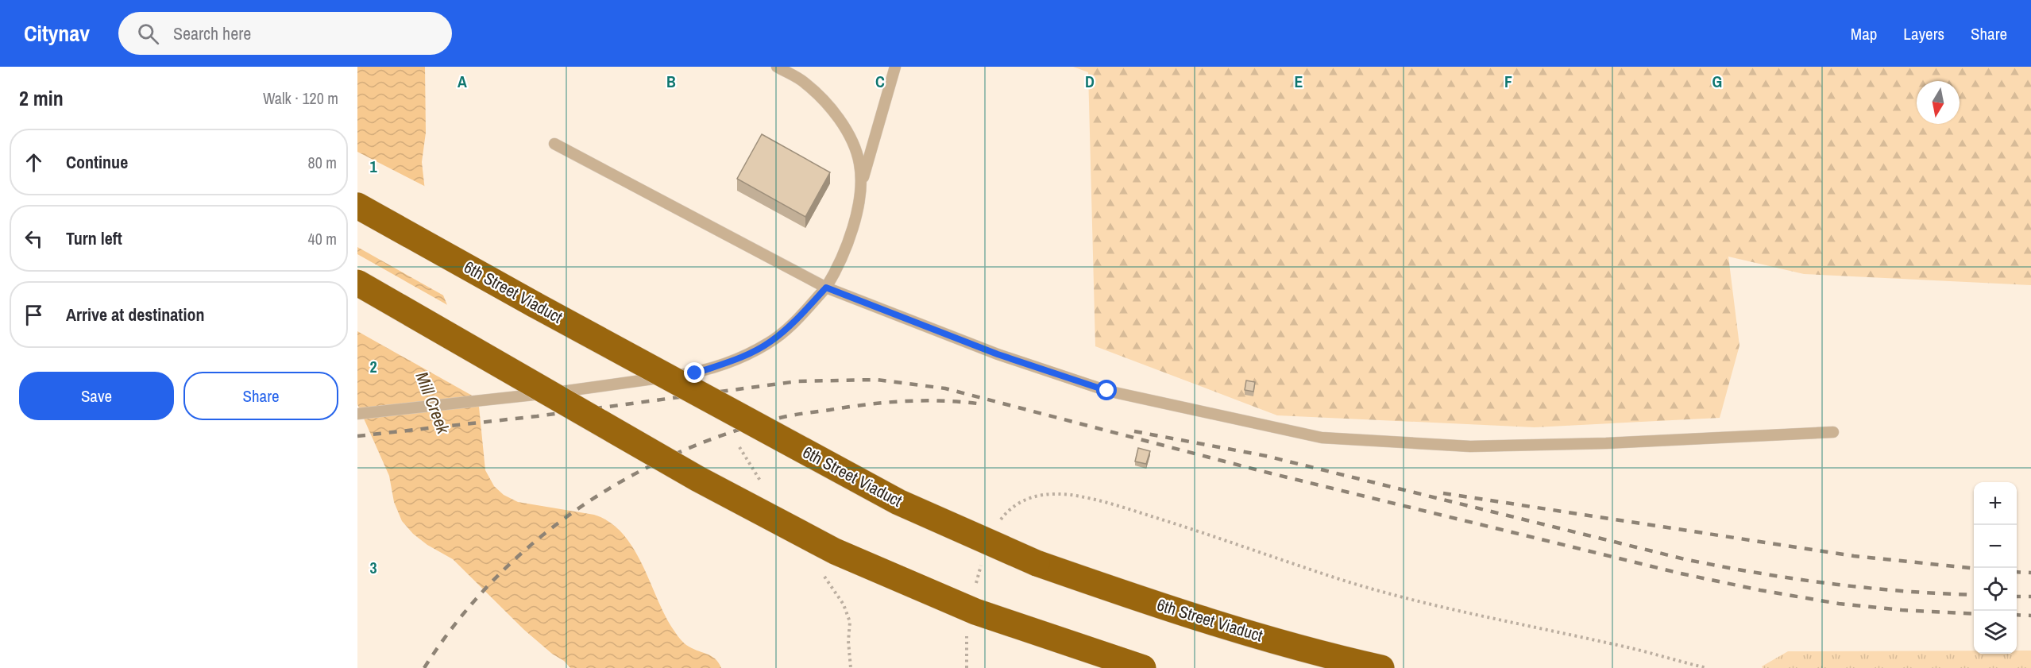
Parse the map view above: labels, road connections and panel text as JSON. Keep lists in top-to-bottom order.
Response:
{
  "streets": {
    "highway": ["6th Street Viaduct"]
  },
  "water": ["Mill Creek"],
  "north": "bottom",
  "page": {
    "header": "Citynav",
    "search": "Search here",
    "nav": ["Map", "Layers", "Share"],
    "heading": ["2 min", "Walk · 120 m"],
    "list": [
      ["Continue", "80 m"],
      ["Turn left", "40 m"],
      "Arrive at destination"
    ],
    "buttons": ["Save", "Share"],
    "map_buttons": ["+", "−"]
  },
  "grid": {
    "columns": [
      "A",
      "B",
      "C",
      "D",
      "E",
      "F",
      "G"
    ],
    "rows": ["1", "2", "3"]
  }
}
